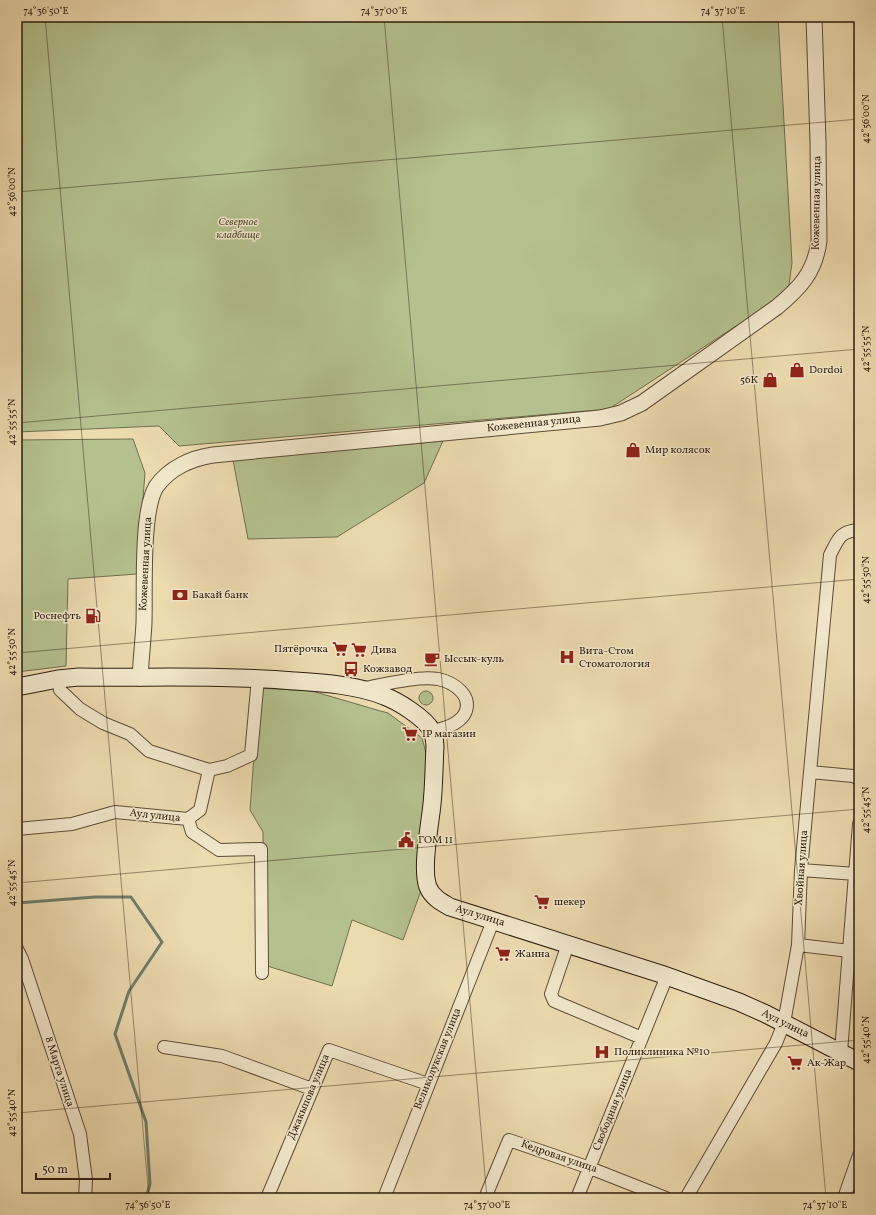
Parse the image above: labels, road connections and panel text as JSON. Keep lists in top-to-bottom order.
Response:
{
  "streets": {
    "main road": ["Аул улица"],
    "street": [
      "Кожевенная улица",
      "Хвойная улица",
      "Великолукская улица",
      "8 Марта улица",
      "Джакыпова улица",
      "Свободная улица",
      "Кедровая улица"
    ]
  },
  "crossings": [
    ["Аул улица", "Хвойная улица"],
    ["Аул улица", "Великолукская улица"],
    ["Аул улица", "Свободная улица"],
    ["Великолукская улица", "Джакыпова улица"],
    ["Свободная улица", "Кедровая улица"]
  ],
  "parks": ["Северное кладбище"],
  "places": {
    "shop": ["Dordoi", "56К", "Мир колясок"],
    "bank": ["Бакай банк"],
    "fuel station": ["Роснефть"],
    "supermarket": [
      "Пятёрочка",
      "Дива",
      "IP магазин",
      "шекер",
      "Жанна",
      "Ак-Жар"
    ],
    "hospital": ["Вита-Стом Стоматология", "Поликлиника №10"],
    "cafe": ["Ыссык-куль"],
    "bus stop": ["Кожзавод"],
    "public building": ["ГОМ 11"]
  },
  "scale_bar": "50 m",
  "coordinates": [
    "74°36'50\"E",
    "74°37'00\"E",
    "74°37'10\"E",
    "42°56'00\"N",
    "42°55'55\"N",
    "42°55'50\"N",
    "42°55'45\"N",
    "42°55'40\"N"
  ]
}
